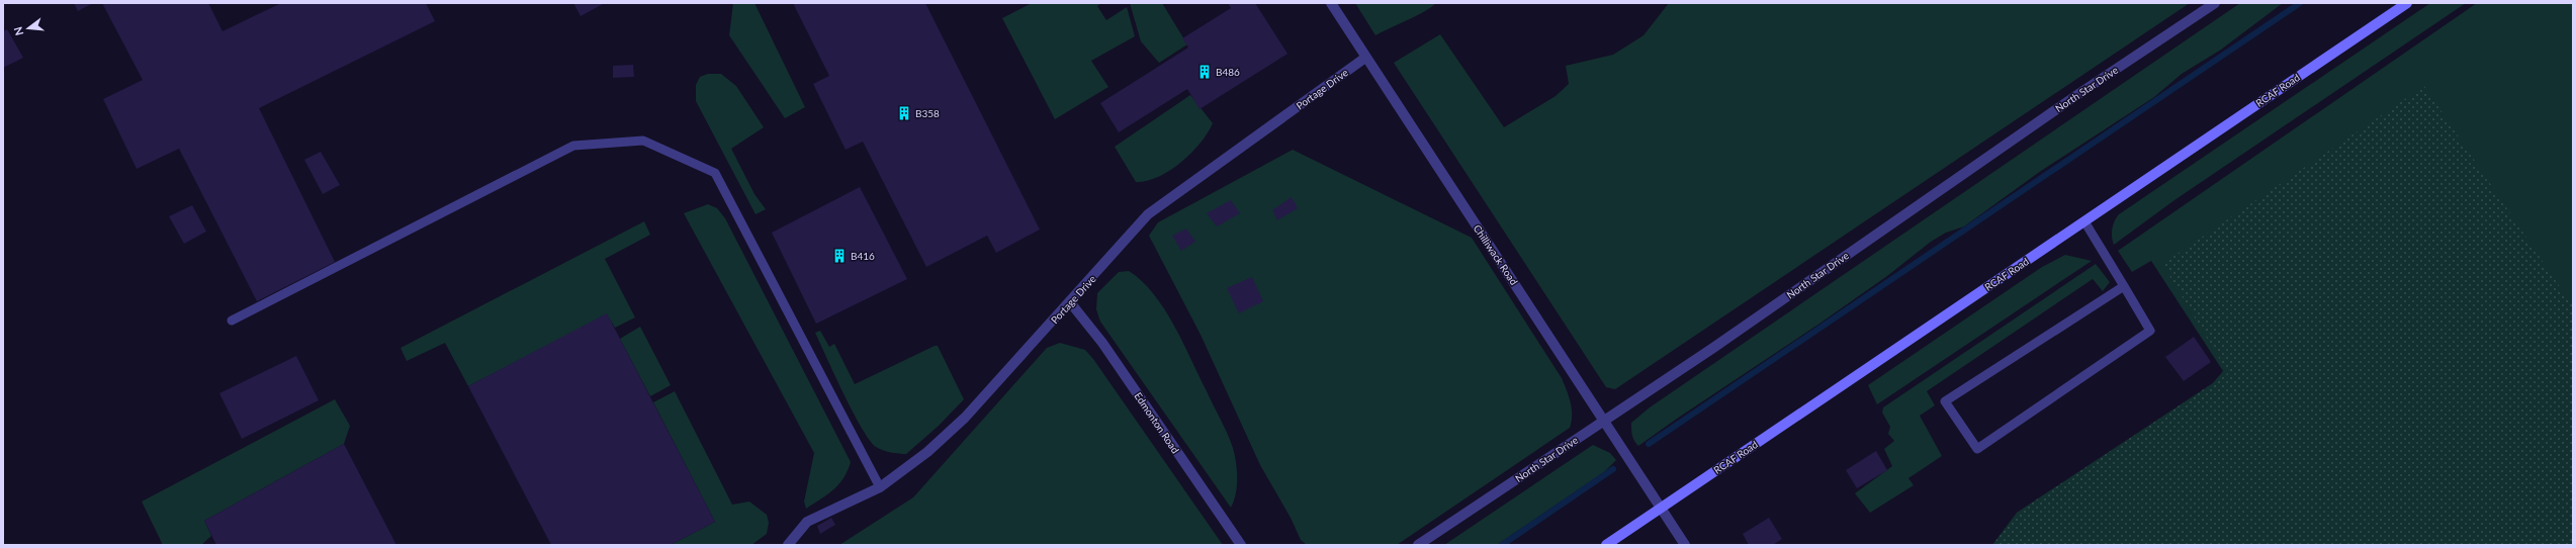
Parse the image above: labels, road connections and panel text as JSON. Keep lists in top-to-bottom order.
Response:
{
  "streets": {
    "main road": ["RCAF Road"],
    "street": [
      "Portage Drive",
      "North Star Drive",
      "Chilliwack Road",
      "Edmonton Road"
    ]
  },
  "crossings": [
    ["Portage Drive", "Chilliwack Road"],
    ["Portage Drive", "Edmonton Road"],
    ["North Star Drive", "Chilliwack Road"],
    ["RCAF Road", "Chilliwack Road"]
  ],
  "places": {
    "building": ["B486", "B358", "B416"]
  },
  "north": "left"
}
